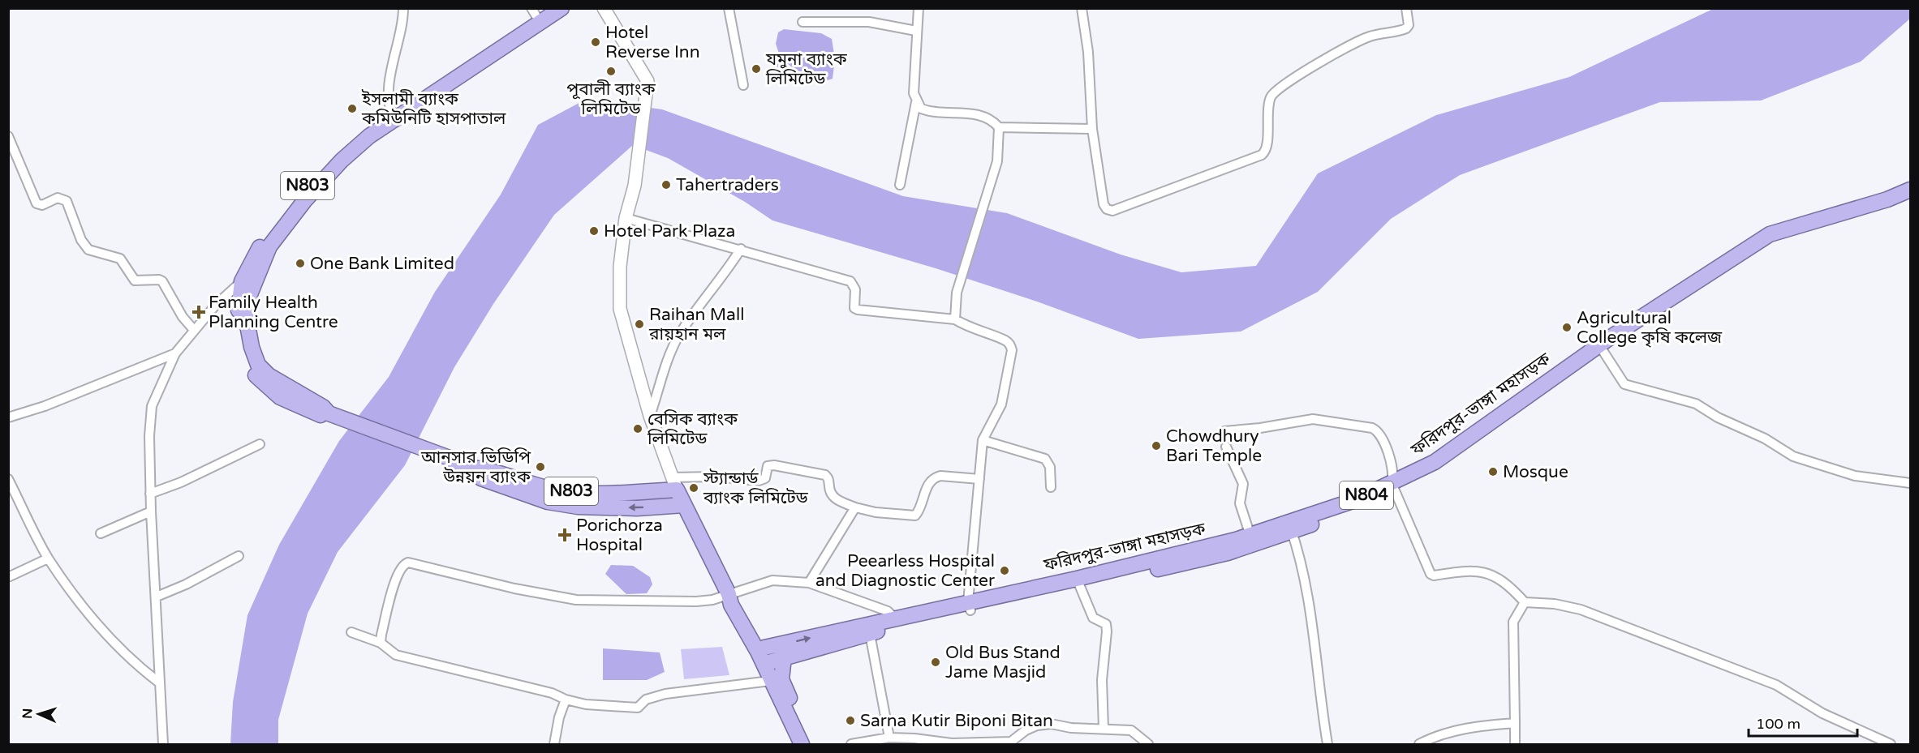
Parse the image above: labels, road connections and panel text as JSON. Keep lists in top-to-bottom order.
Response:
{
  "streets": {
    "highway": ["N803", "ফরিদপুর-ভাঙ্গা মহাসড়ক", "N804"]
  },
  "places": {
    "other": [
      "Hotel Reverse Inn",
      "যমুনা ব্যাংক লিমিটেড",
      "পূবালী ব্যাংক লিমিটেড",
      "ইসলামী ব্যাংক কমিউনিটি হাসপাতাল",
      "Tahertraders",
      "Hotel Park Plaza",
      "One Bank Limited",
      "Raihan Mall রায়হান মল",
      "Agricultural College কৃষি কলেজ",
      "বেসিক ব্যাংক লিমিটেড",
      "Chowdhury Bari Temple",
      "আনসার ভিডিপি উন্নয়ন ব্যাংক",
      "Mosque",
      "স্ট্যান্ডার্ড ব্যাংক লিমিটেড",
      "Peearless Hospital and Diagnostic Center",
      "Old Bus Stand Jame Masjid",
      "Sarna Kutir Biponi Bitan"
    ],
    "health": ["Family Health Planning Centre", "Porichorza Hospital"]
  },
  "scale_bar": "100 m",
  "north": "left"
}
